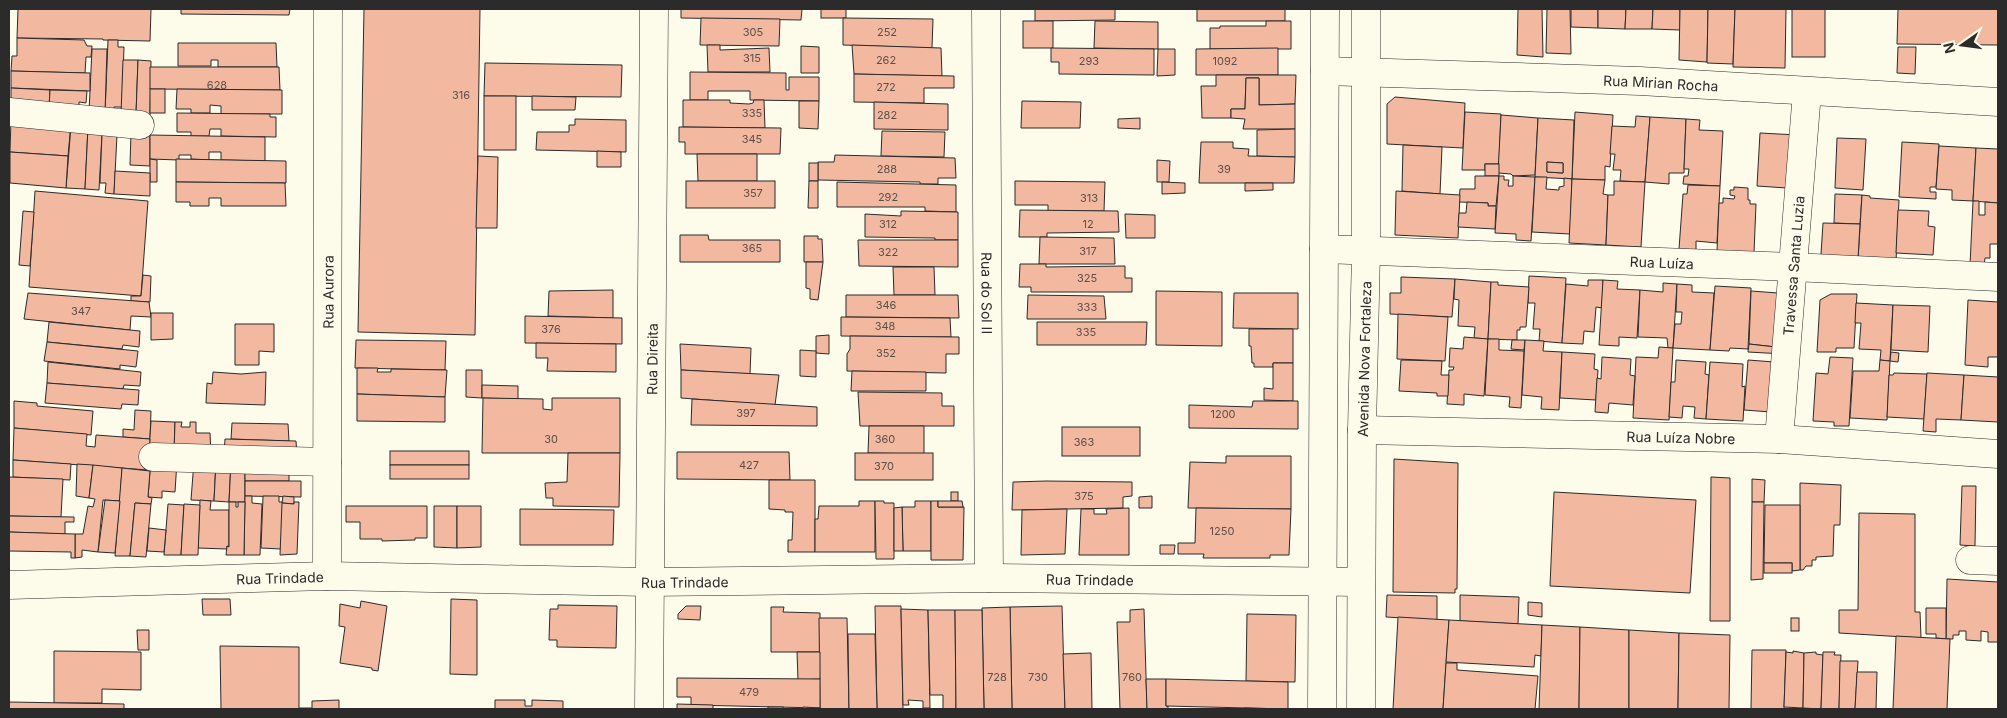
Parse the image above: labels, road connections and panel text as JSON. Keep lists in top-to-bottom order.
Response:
{
  "streets": {
    "street": [
      "Rua Mirian Rocha",
      "Rua Luíza",
      "Travessa Santa Luzia",
      "Rua Aurora",
      "Rua do Sol II",
      "Rua Direita",
      "Avenida Nova Fortaleza",
      "Rua Luíza Nobre",
      "Rua Trindade"
    ]
  },
  "crossings": [
    ["Rua Mirian Rocha", "Travessa Santa Luzia"],
    ["Rua Mirian Rocha", "Avenida Nova Fortaleza"],
    ["Rua Luíza", "Travessa Santa Luzia"],
    ["Rua Luíza", "Avenida Nova Fortaleza"],
    ["Travessa Santa Luzia", "Rua Luíza Nobre"],
    ["Rua Aurora", "Rua Trindade"],
    ["Rua do Sol II", "Rua Trindade"],
    ["Rua Direita", "Rua Trindade"],
    ["Avenida Nova Fortaleza", "Rua Luíza Nobre"],
    ["Avenida Nova Fortaleza", "Rua Trindade"]
  ],
  "house_numbers": [
    "305",
    "252",
    "315",
    "262",
    "293",
    "1092",
    "628",
    "272",
    "316",
    "335",
    "282",
    "345",
    "288",
    "39",
    "357",
    "292",
    "313",
    "312",
    "12",
    "365",
    "317",
    "322",
    "325",
    "346",
    "333",
    "347",
    "348",
    "376",
    "335",
    "352",
    "397",
    "1200",
    "30",
    "360",
    "363",
    "427",
    "370",
    "375",
    "1250",
    "728",
    "730",
    "760",
    "479"
  ],
  "north": "left"
}
